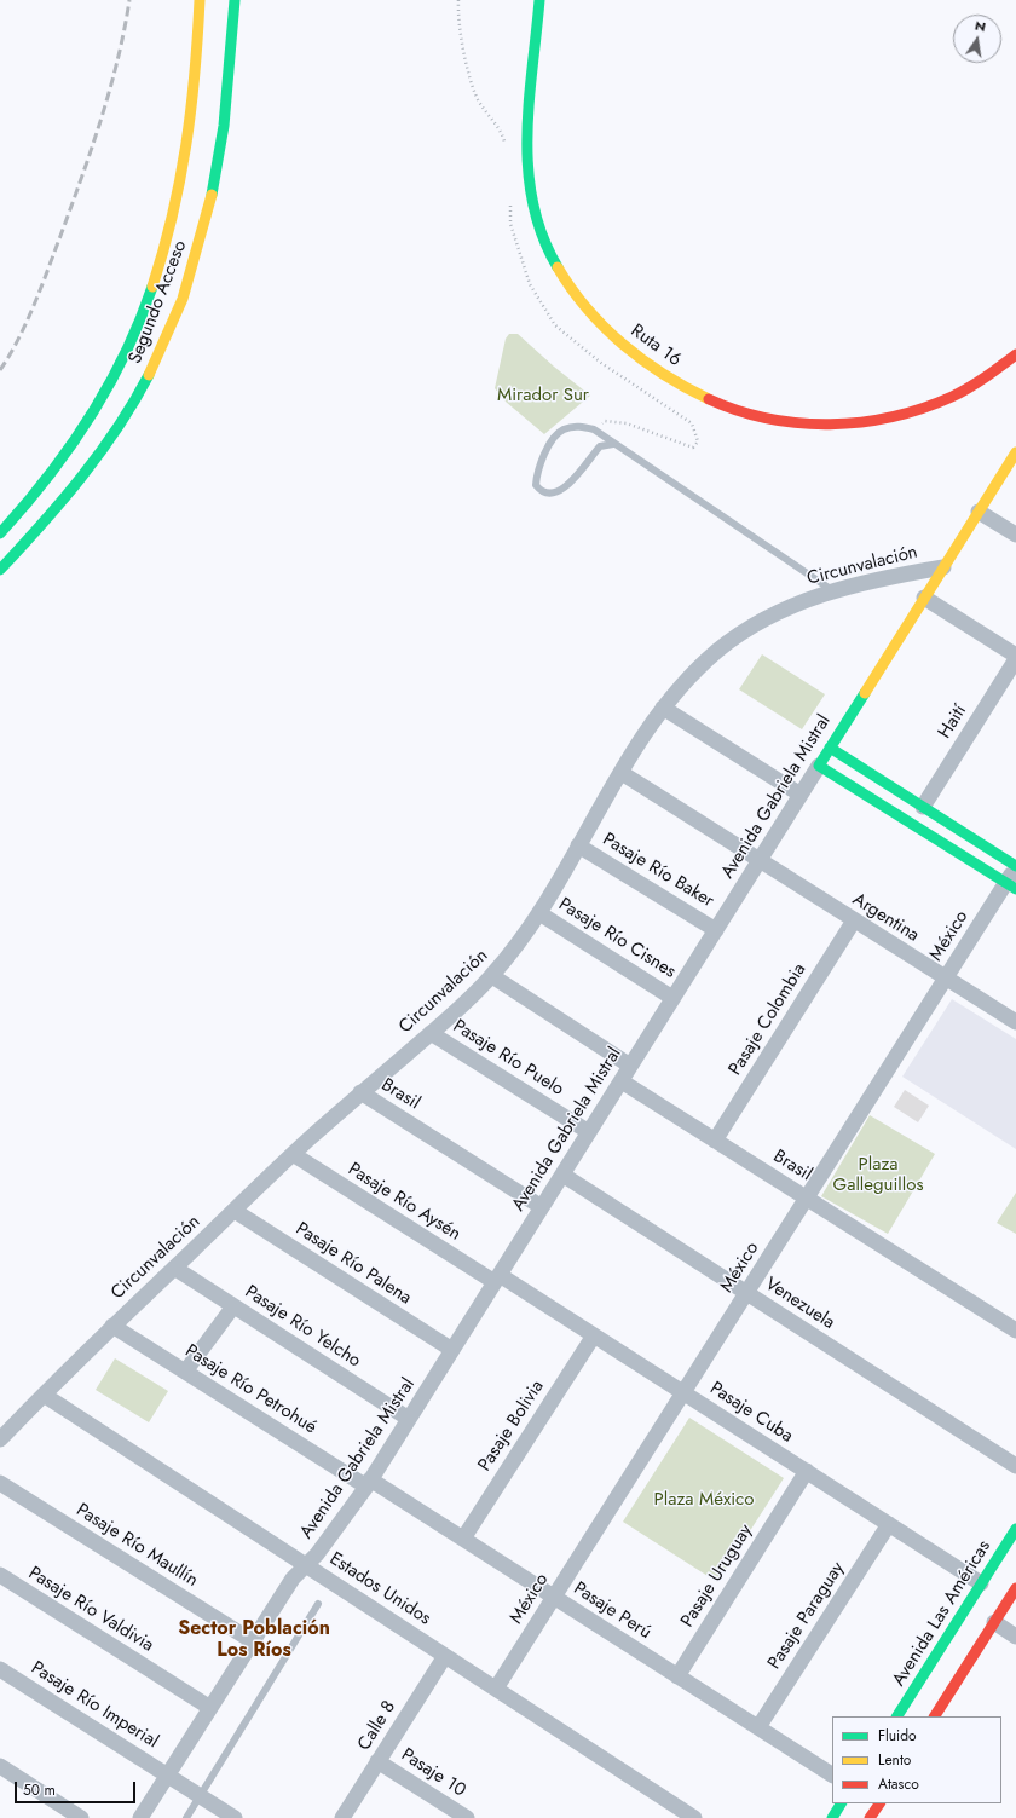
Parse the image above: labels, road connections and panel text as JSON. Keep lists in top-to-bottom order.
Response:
{
  "streets": {
    "main road": [
      "Segundo Acceso",
      "Ruta 16",
      "Avenida Gabriela Mistral",
      "Avenida Las Américas"
    ],
    "street": [
      "Circunvalación",
      "Haití",
      "Pasaje Río Baker",
      "Argentina",
      "México",
      "Pasaje Río Cisnes",
      "Pasaje Colombia",
      "Pasaje Río Puelo",
      "Brasil",
      "Pasaje Río Aysén",
      "Pasaje Río Palena",
      "Venezuela",
      "Pasaje Río Yelcho",
      "Pasaje Río Petrohué",
      "Pasaje Cuba",
      "Pasaje Bolivia",
      "Pasaje Río Maullín",
      "Pasaje Uruguay",
      "Estados Unidos",
      "Pasaje Río Valdivia",
      "Pasaje Perú",
      "Pasaje Paraguay",
      "Pasaje Río Imperial",
      "Calle 8",
      "Pasaje 10"
    ]
  },
  "crossings": [
    ["Circunvalación", "Avenida Gabriela Mistral"],
    ["Circunvalación", "Pasaje Río Baker"],
    ["Circunvalación", "Argentina"],
    ["Circunvalación", "Pasaje Río Cisnes"],
    ["Circunvalación", "Pasaje Río Puelo"],
    ["Circunvalación", "Brasil"],
    ["Circunvalación", "Pasaje Río Aysén"],
    ["Circunvalación", "Pasaje Río Palena"],
    ["Circunvalación", "Pasaje Río Yelcho"],
    ["Circunvalación", "Pasaje Río Petrohué"],
    ["Circunvalación", "Estados Unidos"],
    ["Avenida Gabriela Mistral", "Pasaje Río Baker"],
    ["Avenida Gabriela Mistral", "Argentina"],
    ["Avenida Gabriela Mistral", "Pasaje Río Cisnes"],
    ["Avenida Gabriela Mistral", "Pasaje Río Puelo"],
    ["Avenida Gabriela Mistral", "Brasil"],
    ["Avenida Gabriela Mistral", "Pasaje Río Aysén"],
    ["Avenida Gabriela Mistral", "Pasaje Río Palena"],
    ["Avenida Gabriela Mistral", "Venezuela"],
    ["Avenida Gabriela Mistral", "Pasaje Río Yelcho"],
    ["Avenida Gabriela Mistral", "Pasaje Río Petrohué"],
    ["Avenida Gabriela Mistral", "Pasaje Cuba"],
    ["Avenida Gabriela Mistral", "Pasaje Río Maullín"],
    ["Avenida Gabriela Mistral", "Estados Unidos"],
    ["Avenida Gabriela Mistral", "Pasaje Río Valdivia"],
    ["Avenida Gabriela Mistral", "Pasaje Perú"],
    ["Avenida Gabriela Mistral", "Pasaje Río Imperial"],
    ["Argentina", "México"],
    ["Argentina", "Pasaje Colombia"],
    ["México", "Brasil"],
    ["México", "Venezuela"],
    ["México", "Pasaje Cuba"],
    ["México", "Estados Unidos"],
    ["México", "Pasaje Perú"],
    ["Pasaje Colombia", "Brasil"],
    ["Pasaje Río Aysén", "Pasaje Cuba"],
    ["Pasaje Río Petrohué", "Pasaje Perú"],
    ["Pasaje Cuba", "Pasaje Bolivia"],
    ["Pasaje Cuba", "Pasaje Uruguay"],
    ["Pasaje Cuba", "Avenida Las Américas"],
    ["Pasaje Cuba", "Pasaje Paraguay"],
    ["Pasaje Bolivia", "Pasaje Perú"],
    ["Pasaje Uruguay", "Pasaje Perú"],
    ["Estados Unidos", "Calle 8"],
    ["Pasaje Perú", "Pasaje Paraguay"],
    ["Calle 8", "Pasaje 10"]
  ],
  "districts": ["Sector Población Los Ríos"],
  "parks": ["Mirador Sur", "Plaza Galleguillos", "Plaza México"],
  "legend": ["Fluido", "Lento", "Atasco"],
  "scale_bar": "50 m",
  "north": "top"
}
